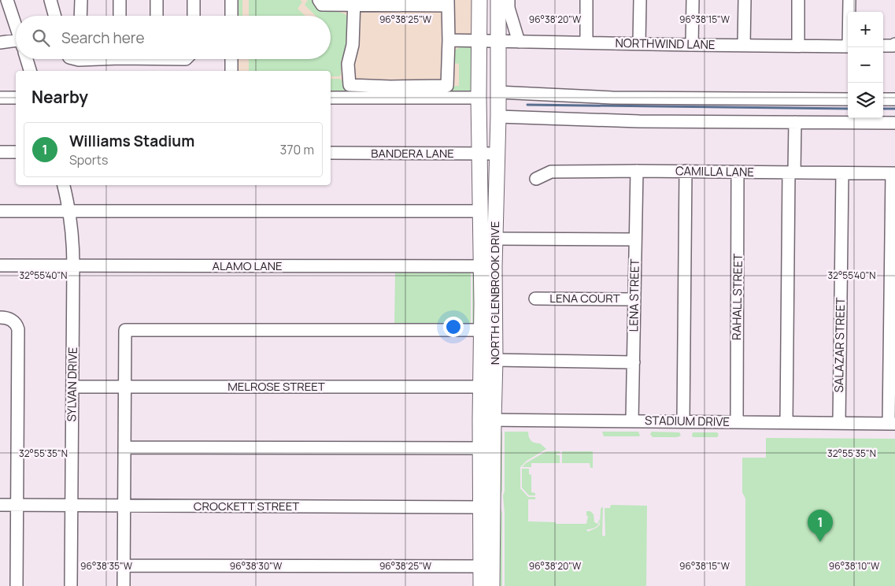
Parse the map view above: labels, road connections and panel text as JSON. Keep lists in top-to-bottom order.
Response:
{
  "streets": {
    "main road": ["NORTH GLENBROOK DRIVE"],
    "street": [
      "NORTHWIND LANE",
      "BANDERA LANE",
      "CAMILLA LANE",
      "ALAMO LANE",
      "LENA STREET",
      "RAHALL STREET",
      "LENA COURT",
      "SALAZAR STREET",
      "SYLVAN DRIVE",
      "MELROSE STREET",
      "STADIUM DRIVE",
      "CROCKETT STREET"
    ]
  },
  "crossings": [
    ["NORTHWIND LANE", "NORTH GLENBROOK DRIVE"],
    ["BANDERA LANE", "NORTH GLENBROOK DRIVE"],
    ["CAMILLA LANE", "LENA STREET"],
    ["CAMILLA LANE", "RAHALL STREET"],
    ["CAMILLA LANE", "SALAZAR STREET"],
    ["ALAMO LANE", "NORTH GLENBROOK DRIVE"],
    ["ALAMO LANE", "SYLVAN DRIVE"],
    ["NORTH GLENBROOK DRIVE", "MELROSE STREET"],
    ["NORTH GLENBROOK DRIVE", "STADIUM DRIVE"],
    ["NORTH GLENBROOK DRIVE", "CROCKETT STREET"],
    ["LENA STREET", "LENA COURT"],
    ["LENA STREET", "STADIUM DRIVE"],
    ["RAHALL STREET", "STADIUM DRIVE"],
    ["SALAZAR STREET", "STADIUM DRIVE"],
    ["SYLVAN DRIVE", "MELROSE STREET"],
    ["SYLVAN DRIVE", "CROCKETT STREET"]
  ],
  "page": {
    "map_buttons": ["+", "−"],
    "search": "Search here",
    "heading": "Nearby",
    "list": [
      {
        "mark": "1",
        "name": "Williams Stadium",
        "note": "Sports",
        "value": "370 m"
      }
    ],
    "pins": "1"
  },
  "coordinates": [
    "96°38'25\"W",
    "96°38'20\"W",
    "96°38'15\"W",
    "32°55'40\"N",
    "32°55'35\"N",
    "96°38'35\"W",
    "96°38'30\"W",
    "96°38'10\"W"
  ]
}
